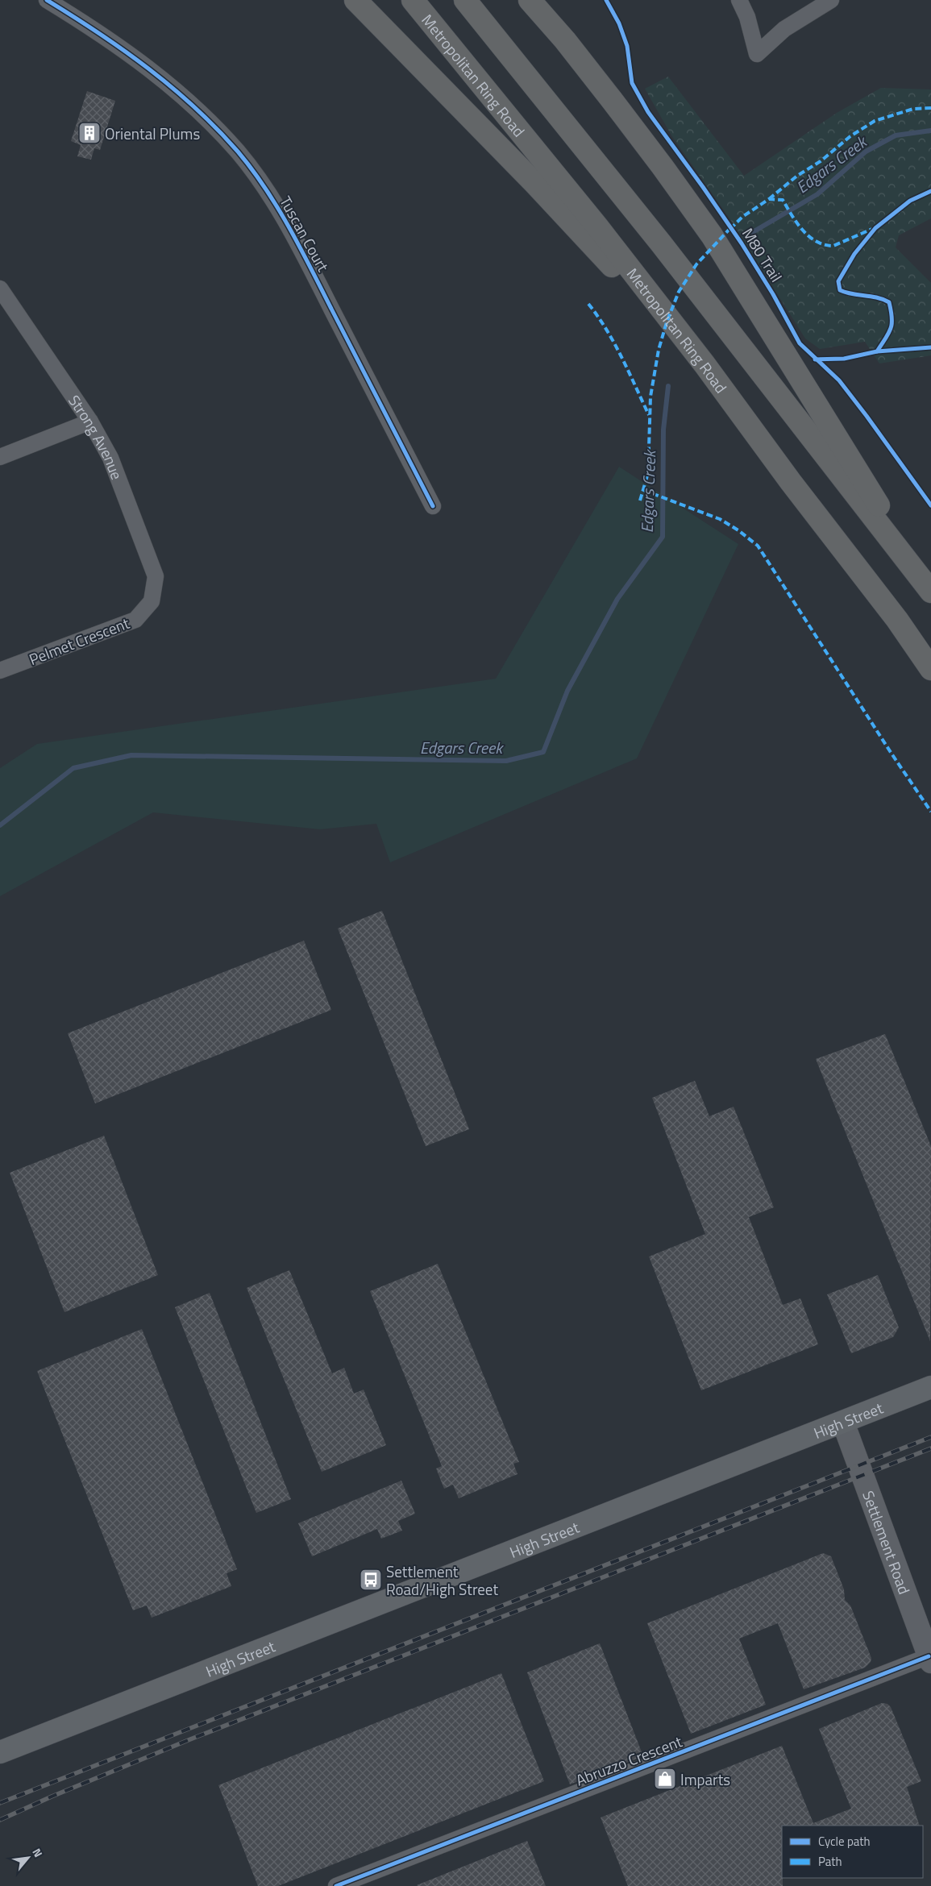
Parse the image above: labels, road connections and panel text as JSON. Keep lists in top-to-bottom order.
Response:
{
  "streets": {
    "highway": ["Metropolitan Ring Road"],
    "main road": ["High Street", "Settlement Road"],
    "street": [
      "Tuscan Court",
      "Strong Avenue",
      "Pelmet Crescent",
      "Abruzzo Crescent"
    ],
    "cycle path": ["M80 Trail"]
  },
  "crossings": [
    ["Strong Avenue", "Pelmet Crescent"],
    ["High Street", "Settlement Road"],
    ["Settlement Road", "Abruzzo Crescent"]
  ],
  "water": ["Edgars Creek"],
  "places": {
    "building": ["Oriental Plums"],
    "bus stop": ["Settlement Road/High Street"],
    "shop": ["Imparts"]
  },
  "legend": ["Cycle path", "Path"],
  "north": "top right"
}
